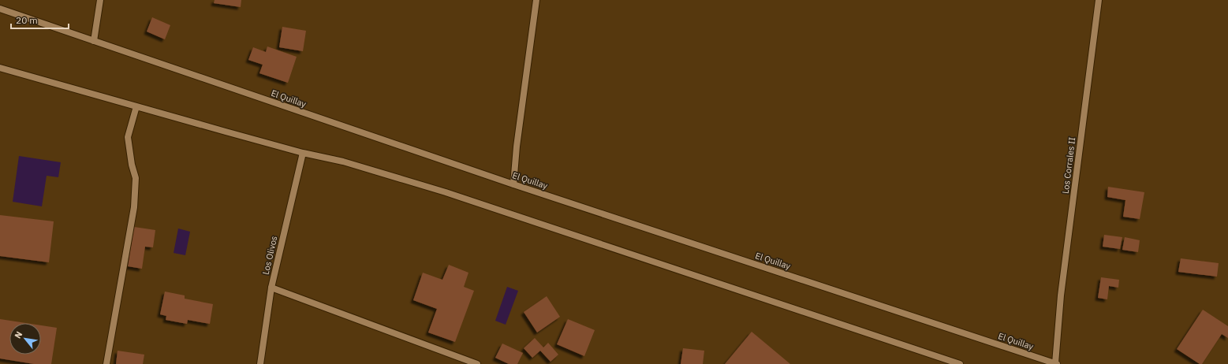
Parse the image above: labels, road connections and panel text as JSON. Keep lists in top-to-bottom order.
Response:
{
  "streets": {
    "street": ["El Quillay", "Los Corrales II", "Los Olivos"]
  },
  "crossings": [
    ["El Quillay", "Los Corrales II"]
  ],
  "scale_bar": "20 m",
  "north": "top left"
}
